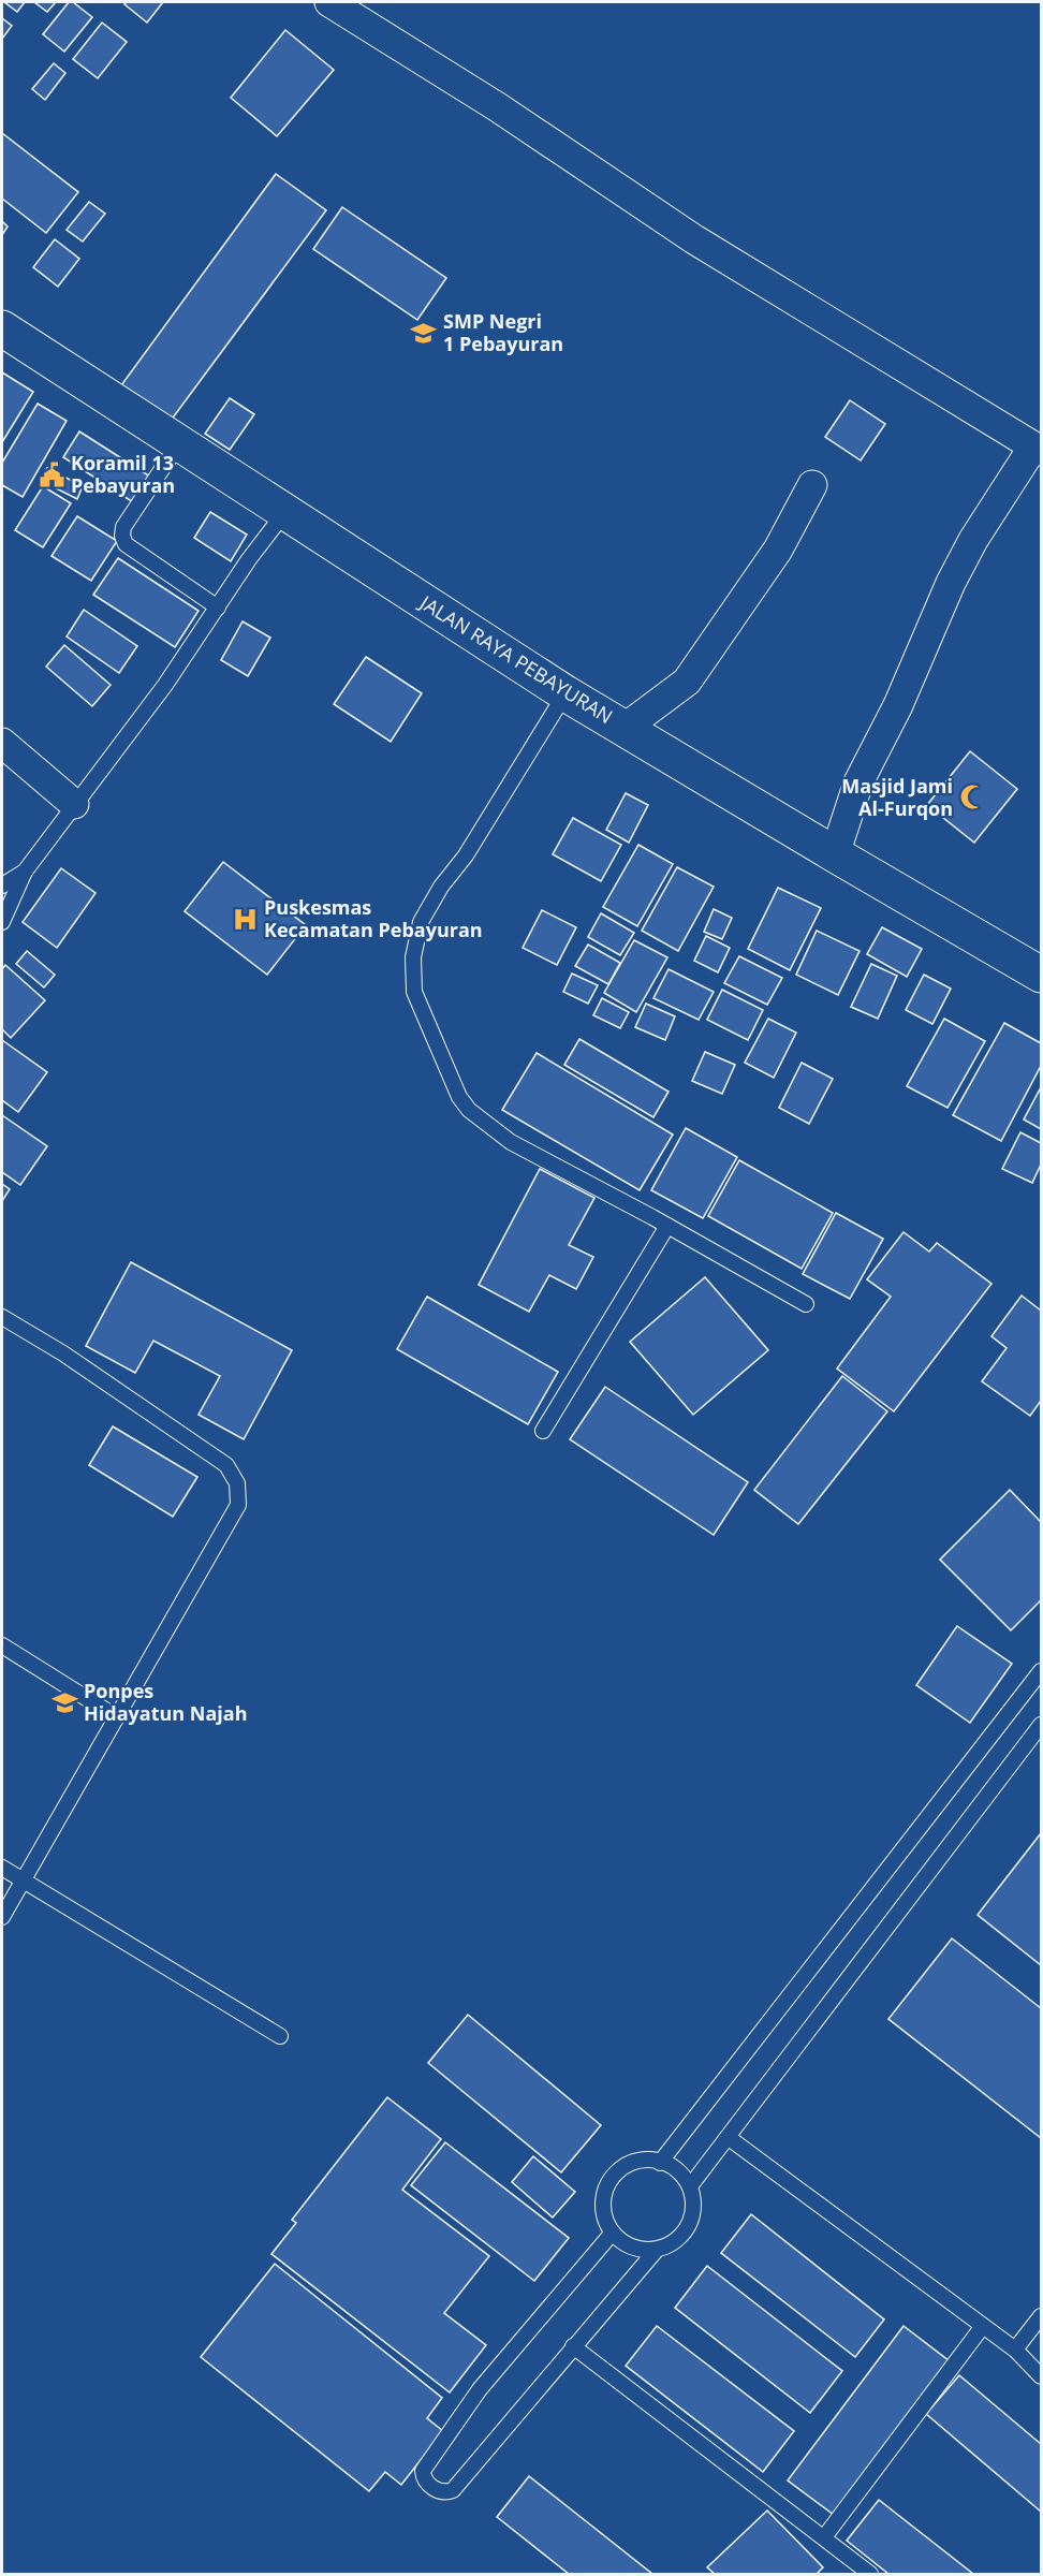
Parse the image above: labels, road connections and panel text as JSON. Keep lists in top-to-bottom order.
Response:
{
  "streets": {
    "main road": ["JALAN RAYA PEBAYURAN"]
  },
  "places": {
    "school or university": ["SMP Negri 1 Pebayuran", "Ponpes Hidayatun Najah"],
    "public building": ["Koramil 13 Pebayuran"],
    "mosque": ["Masjid Jami Al-Furqon"],
    "hospital": ["Puskesmas Kecamatan Pebayuran"]
  }
}
